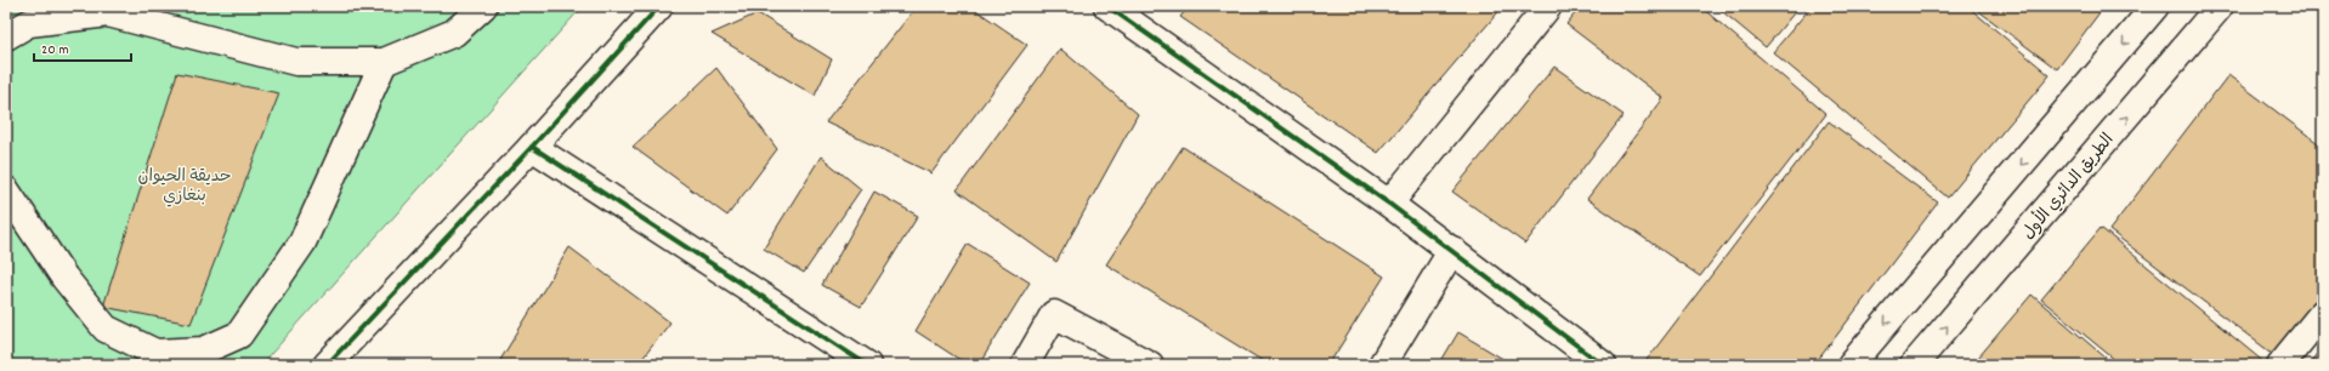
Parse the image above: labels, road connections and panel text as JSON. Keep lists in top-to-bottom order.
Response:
{
  "streets": {
    "street": ["الطريق الدائري الأول"]
  },
  "parks": ["حديقة الحيوان بنغازي"],
  "scale_bar": "20 m"
}
